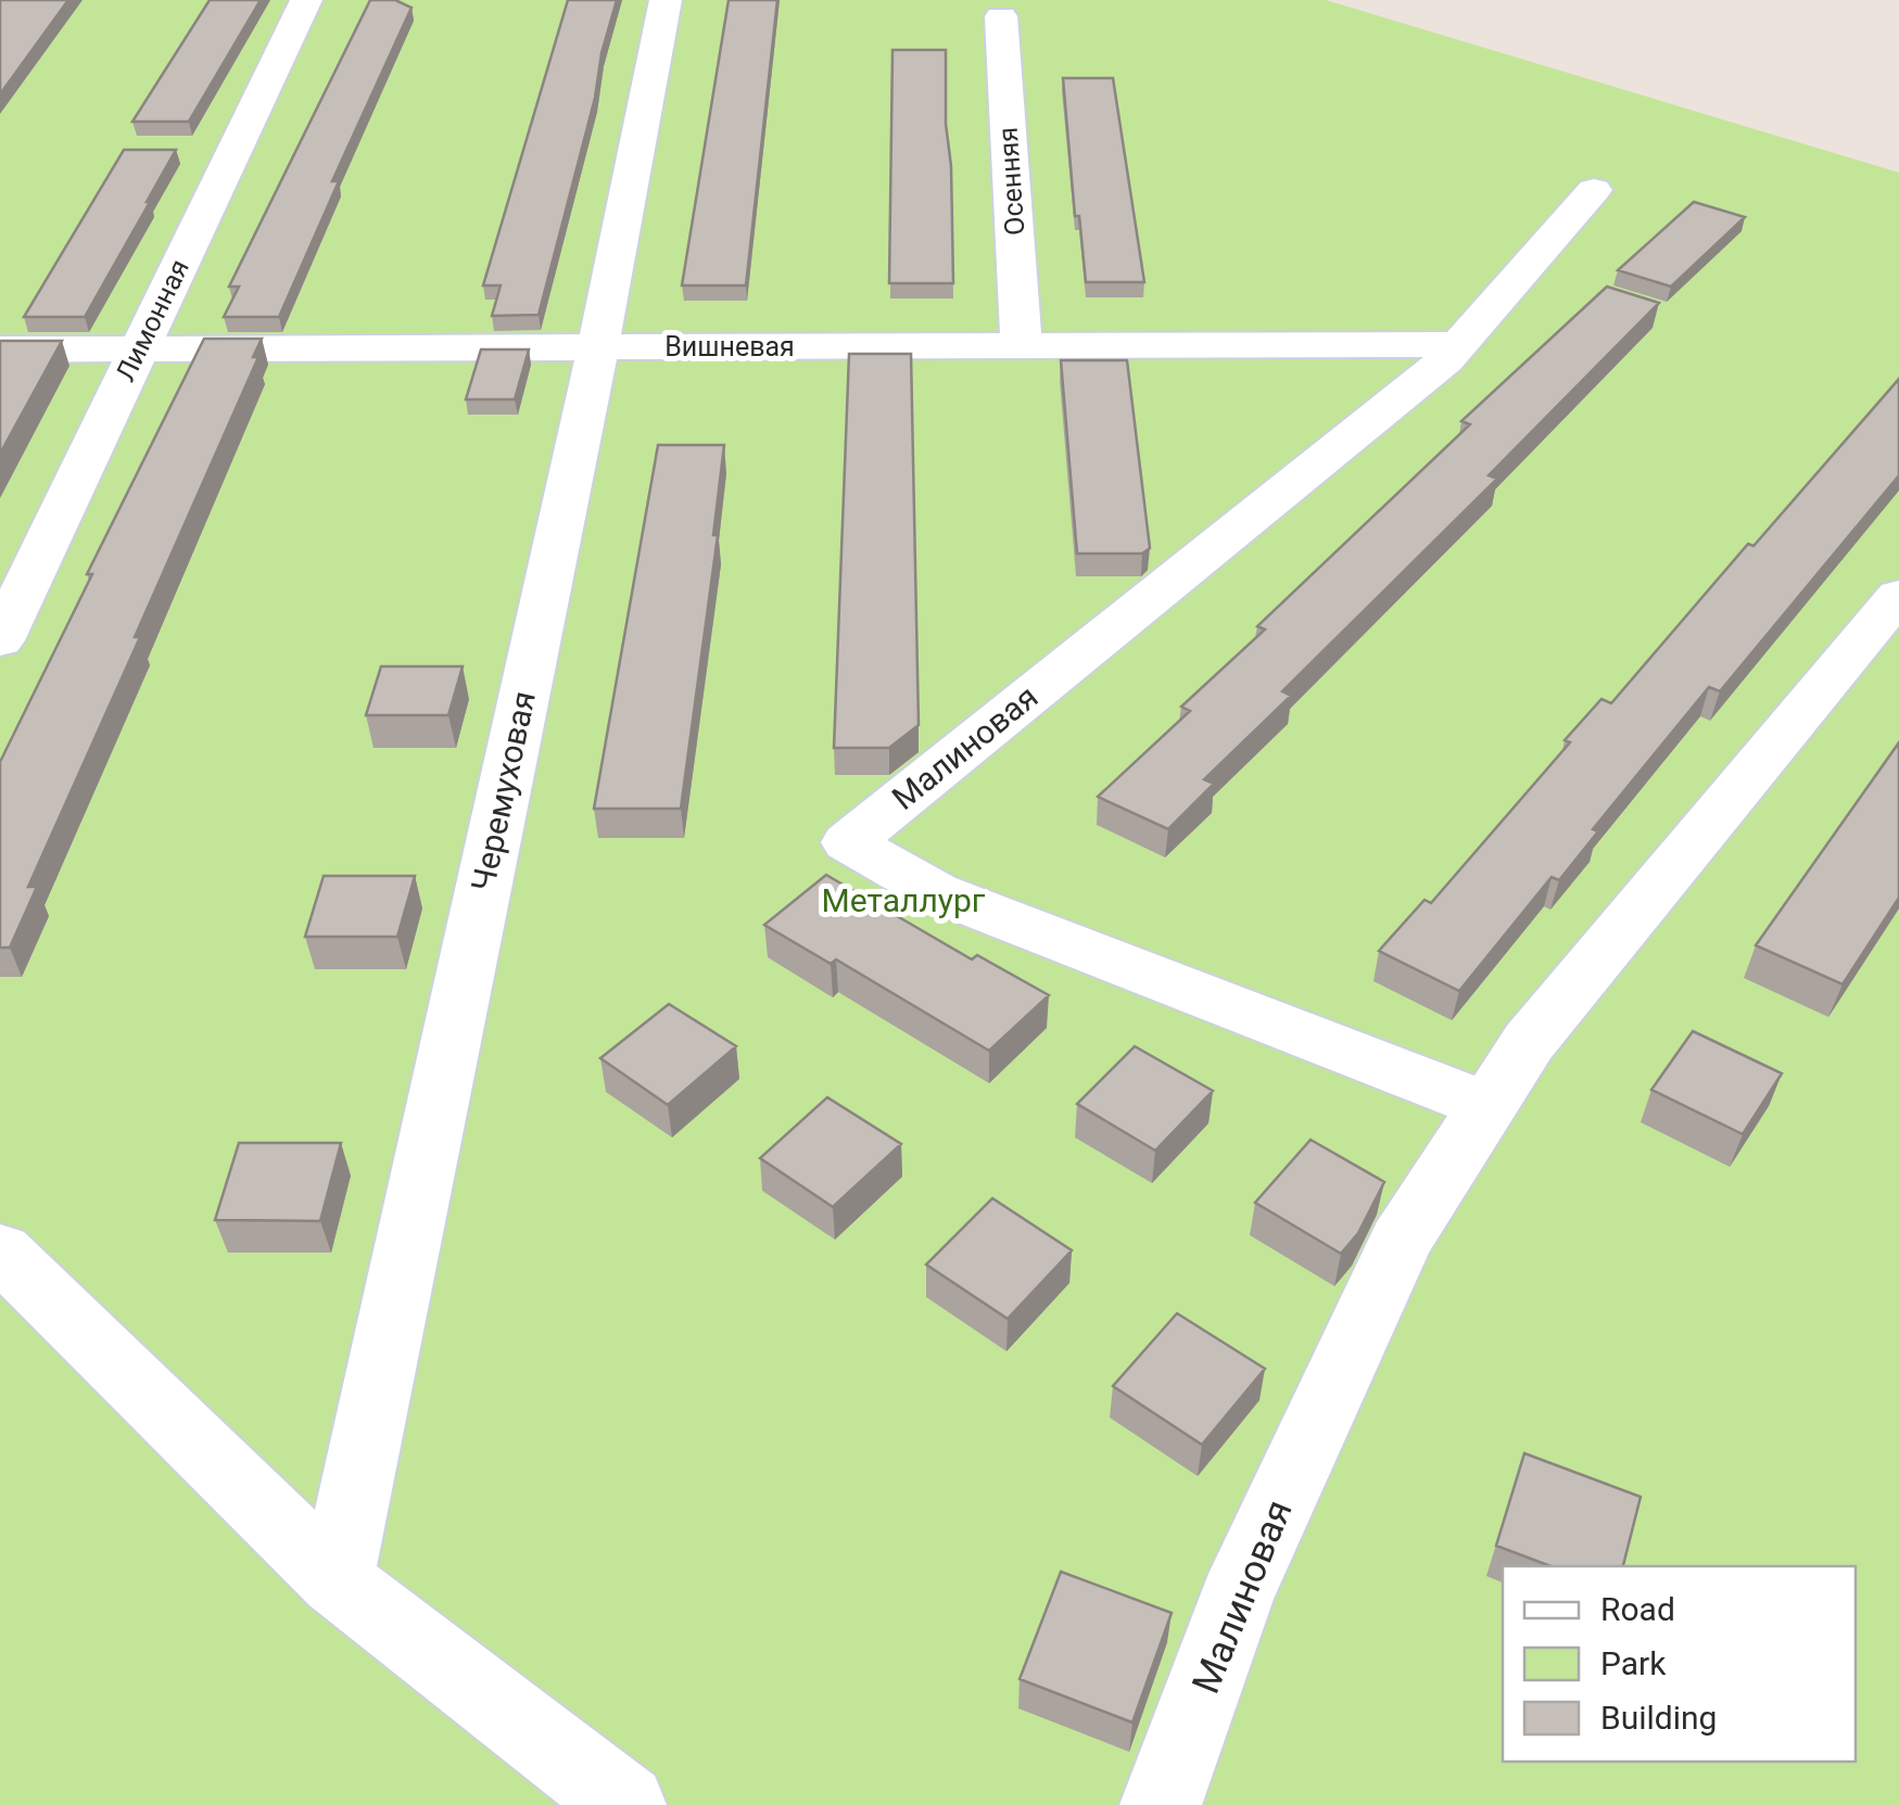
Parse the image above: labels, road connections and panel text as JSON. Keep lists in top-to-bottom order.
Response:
{
  "streets": {
    "street": [
      "Осенняя",
      "Лимонная",
      "Вишневая",
      "Малиновая",
      "Черемуховая"
    ]
  },
  "crossings": [
    ["Осенняя", "Вишневая"],
    ["Лимонная", "Вишневая"],
    ["Вишневая", "Малиновая"],
    ["Вишневая", "Черемуховая"]
  ],
  "parks": ["Металлург"],
  "legend": ["Road", "Park", "Building"]
}
